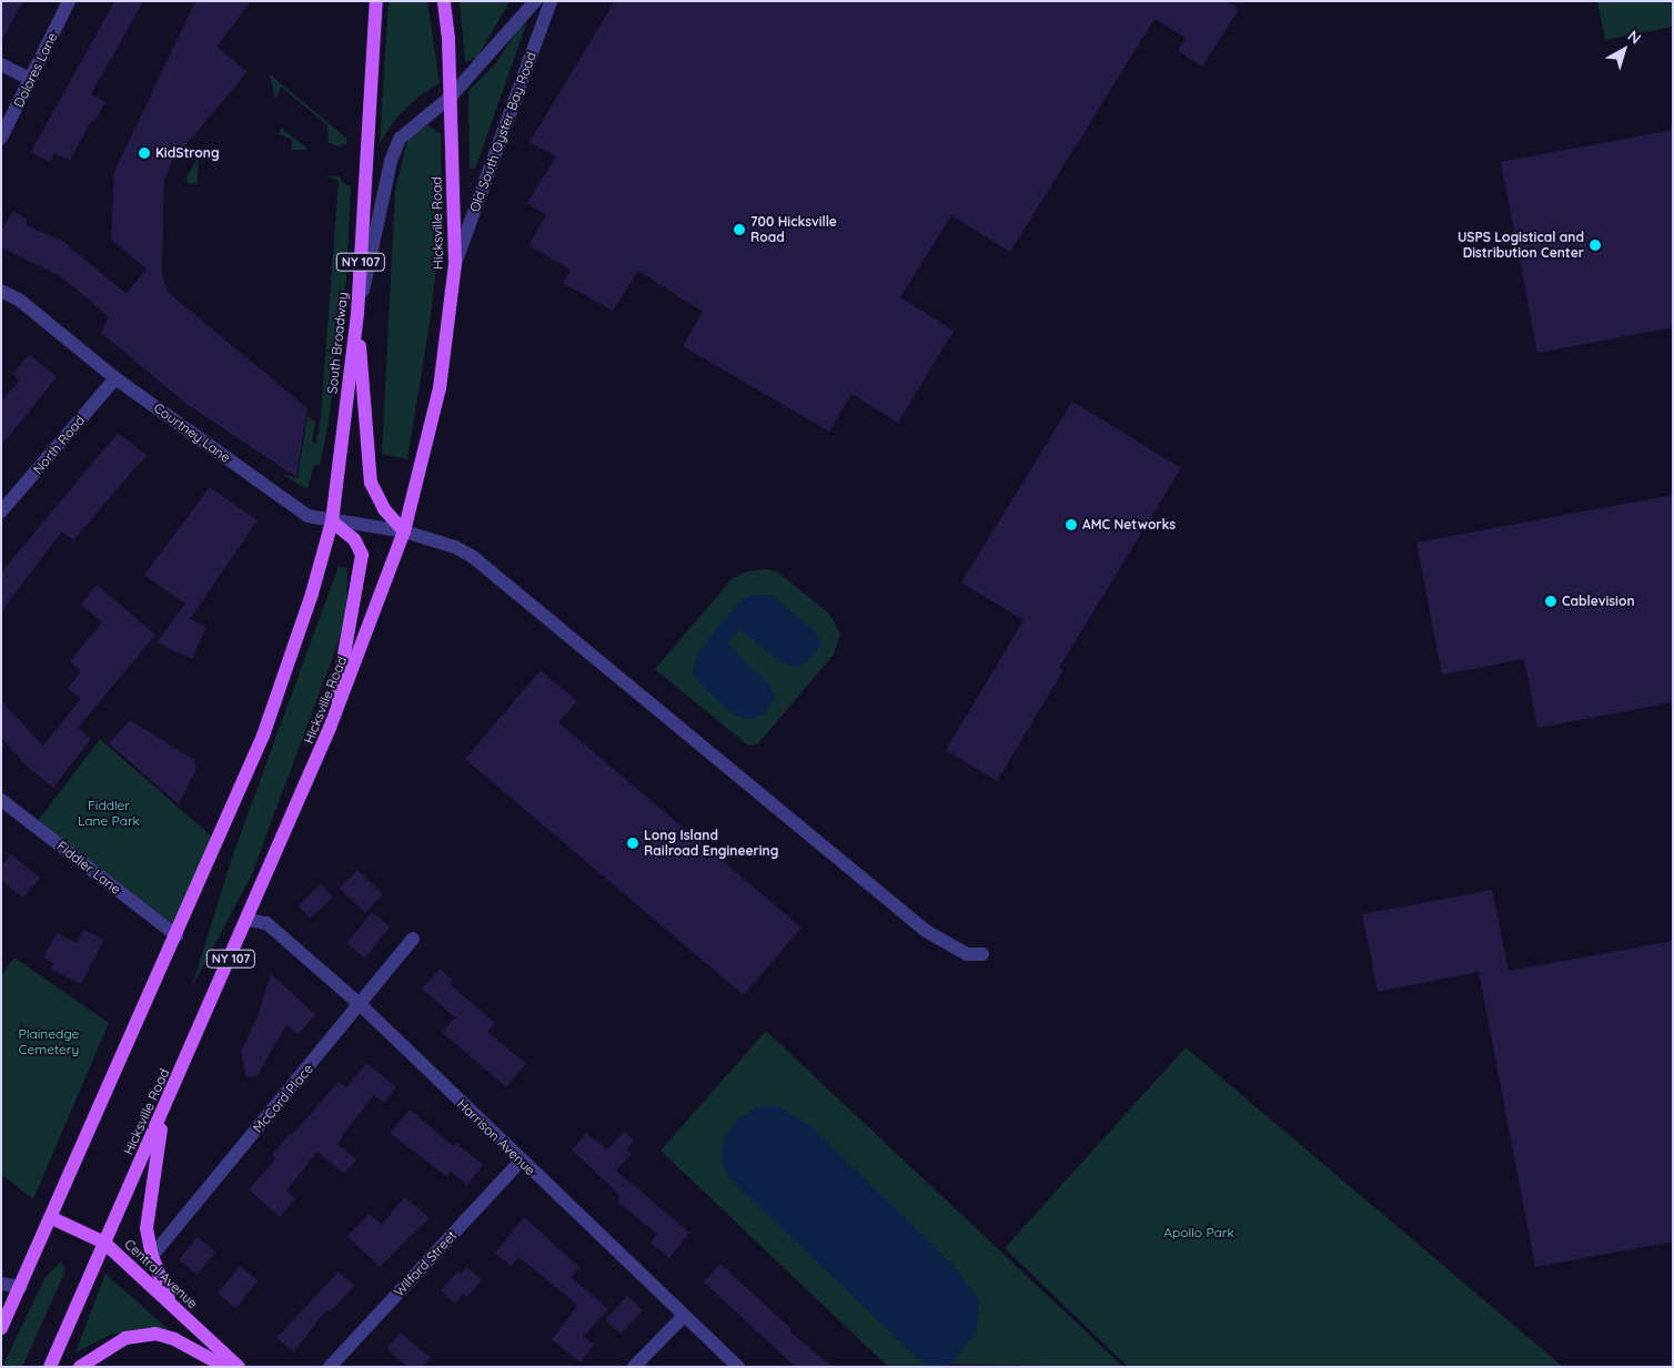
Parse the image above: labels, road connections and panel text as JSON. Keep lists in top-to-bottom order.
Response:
{
  "streets": {
    "main road": [
      "Hicksville Road",
      "NY 107",
      "South Broadway",
      "Central Avenue"
    ],
    "street": [
      "Dolores Lane",
      "Old South Oyster Bay Road",
      "Courtney Lane",
      "North Road",
      "Fiddler Lane",
      "McCord Place",
      "Harrison Avenue",
      "Wilford Street"
    ]
  },
  "crossings": [
    ["Old South Oyster Bay Road", "Hicksville Road"],
    ["Hicksville Road", "Courtney Lane"],
    ["Hicksville Road", "Harrison Avenue"],
    ["Hicksville Road", "Central Avenue"],
    ["NY 107", "South Broadway"],
    ["NY 107", "Courtney Lane"],
    ["NY 107", "Fiddler Lane"],
    ["NY 107", "Central Avenue"],
    ["South Broadway", "Courtney Lane"],
    ["Courtney Lane", "North Road"],
    ["McCord Place", "Harrison Avenue"],
    ["Harrison Avenue", "Wilford Street"]
  ],
  "parks": ["Fiddler Lane Park", "Plainedge Cemetery", "Apollo Park"],
  "places": [
    "KidStrong",
    "700 Hicksville Road",
    "USPS Logistical and Distribution Center",
    "AMC Networks",
    "Cablevision",
    "Long Island Railroad Engineering"
  ],
  "north": "top right"
}
